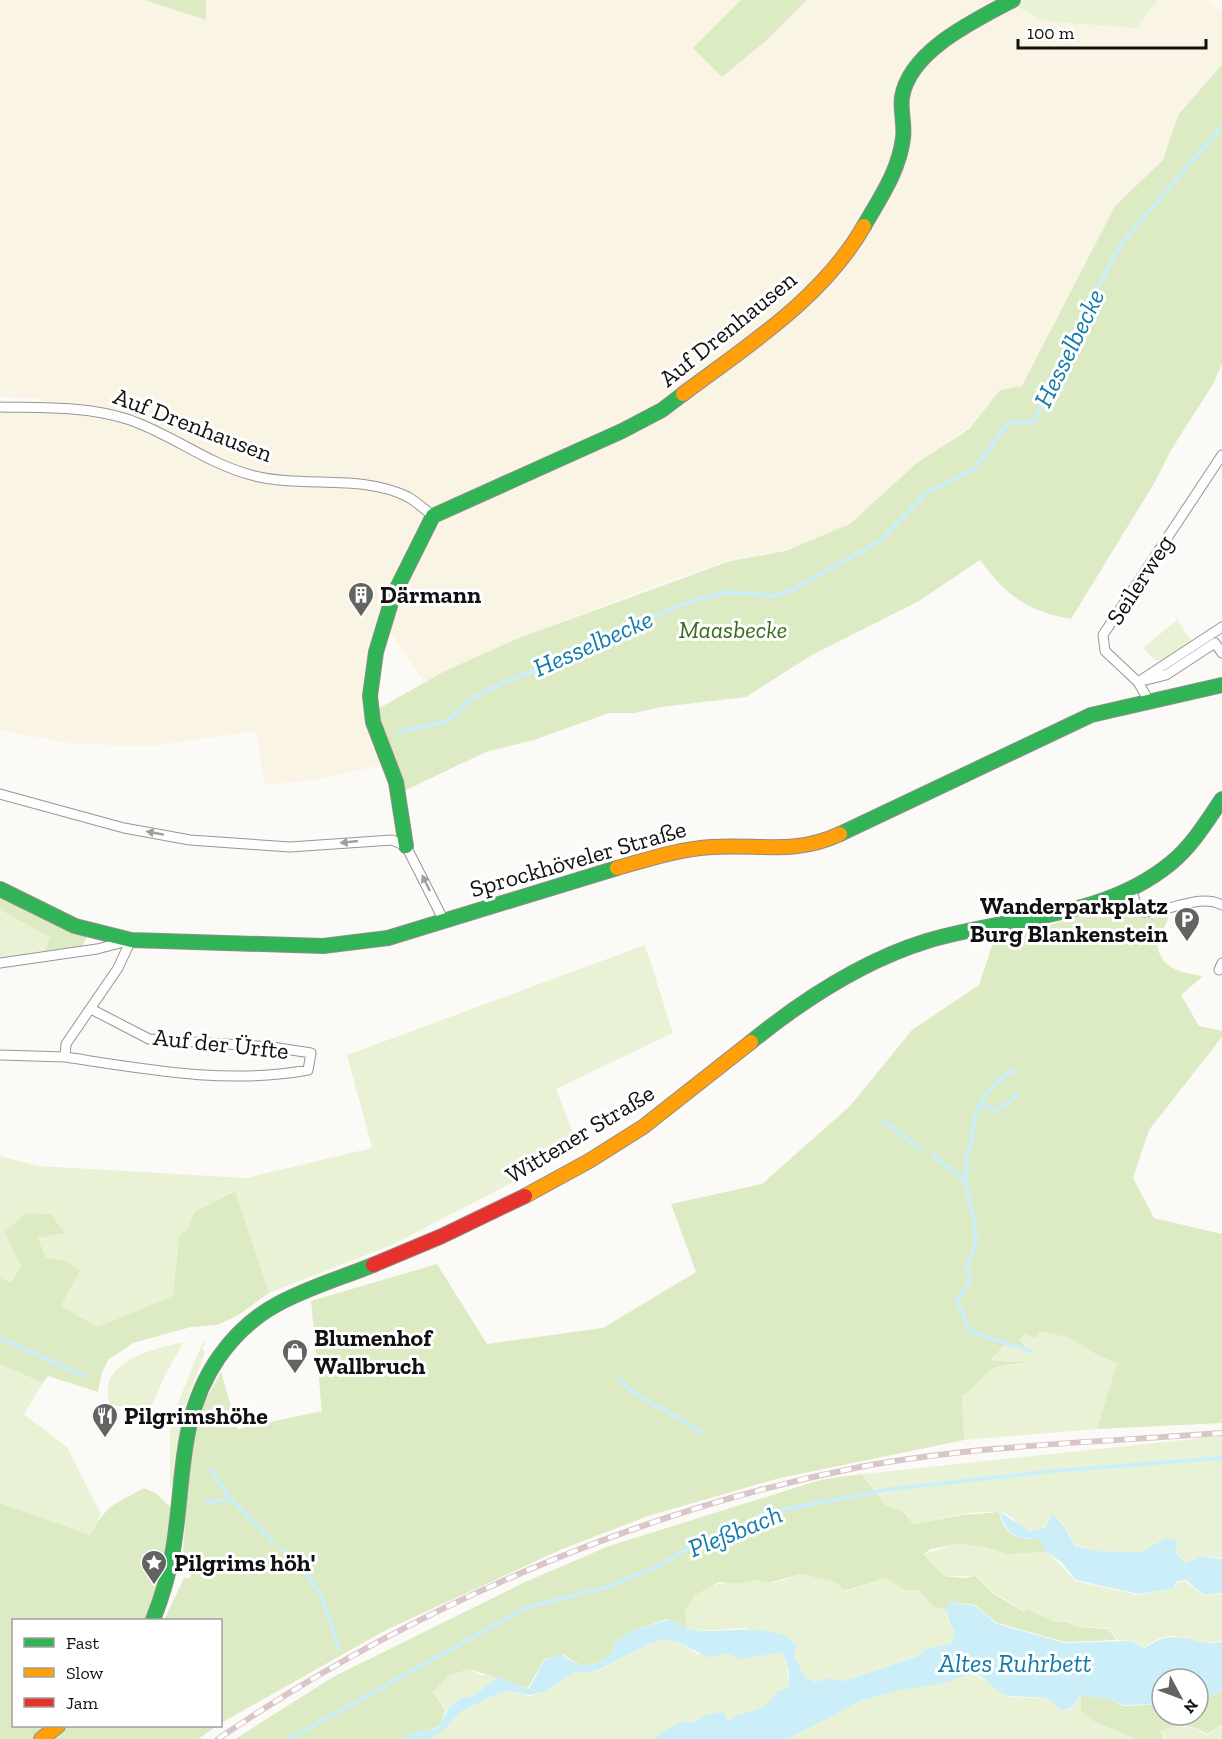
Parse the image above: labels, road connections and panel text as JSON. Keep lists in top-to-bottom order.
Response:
{
  "streets": {
    "street": [
      "Auf Drenhausen",
      "Seilerweg",
      "Sprockhöveler Straße",
      "Auf der Ürfte",
      "Wittener Straße"
    ]
  },
  "crossings": [
    ["Seilerweg", "Sprockhöveler Straße"]
  ],
  "water": ["Hesselbecke", "Pleßbach", "Altes Ruhrbett"],
  "parks": ["Maasbecke"],
  "places": {
    "building": ["Därmann"],
    "parking": ["Wanderparkplatz Burg Blankenstein"],
    "shop": ["Blumenhof Wallbruch"],
    "restaurant": ["Pilgrimshöhe"],
    "place": ["Pilgrims höh'"]
  },
  "legend": ["Fast", "Slow", "Jam"],
  "scale_bar": "100 m",
  "north": "bottom right"
}
